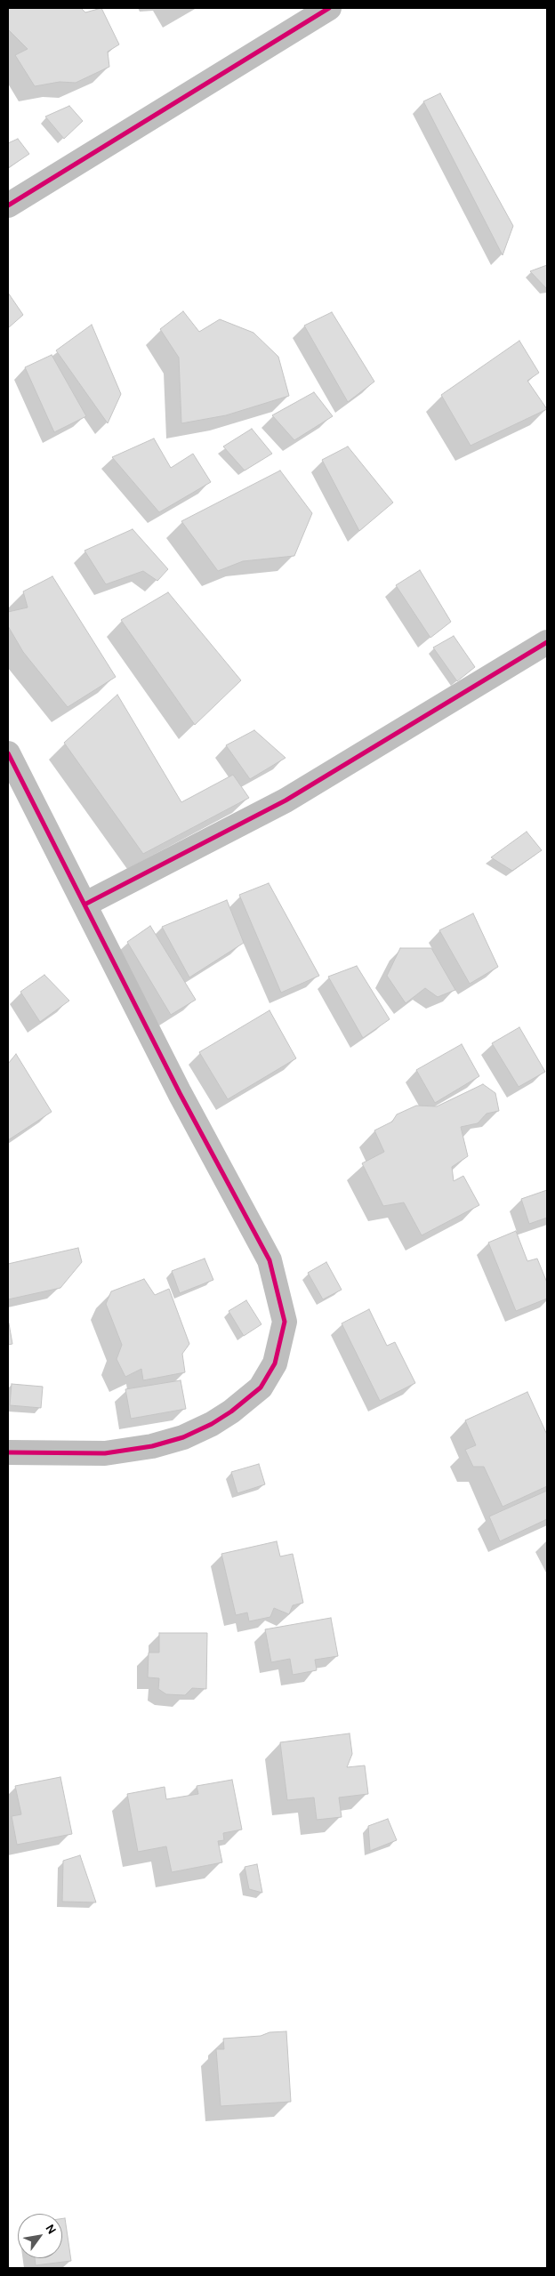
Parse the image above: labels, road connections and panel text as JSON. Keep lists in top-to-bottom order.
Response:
{
  "north": "top right"
}
